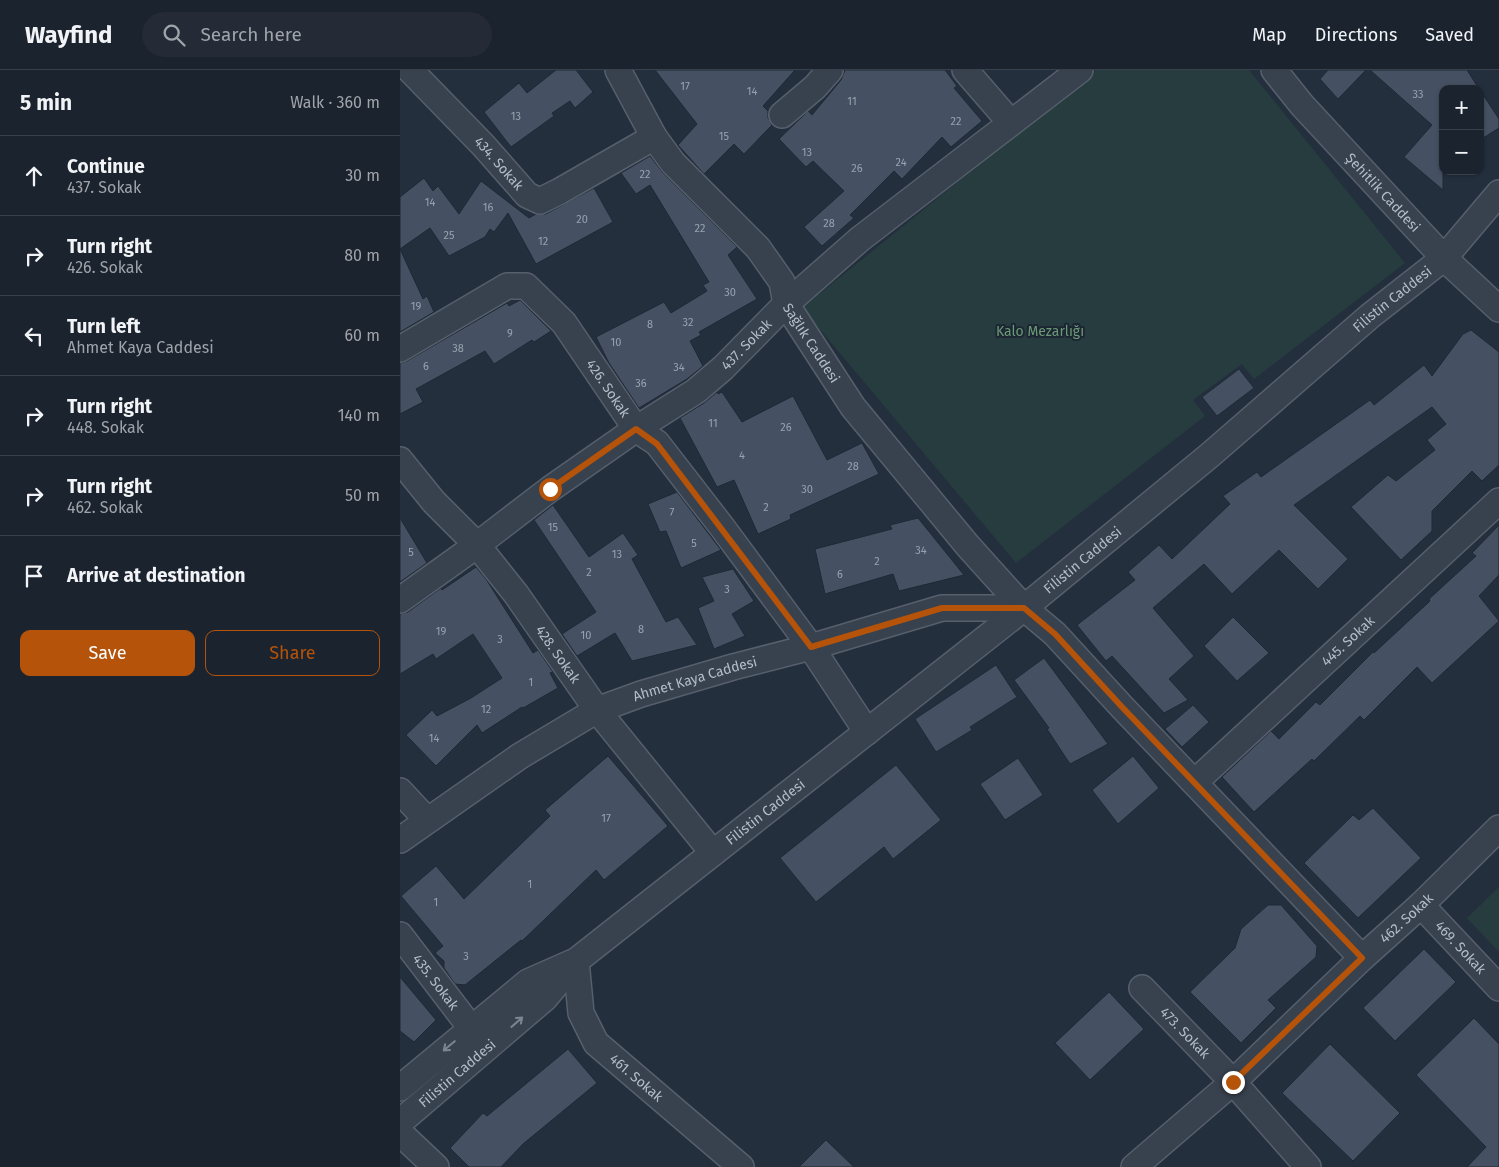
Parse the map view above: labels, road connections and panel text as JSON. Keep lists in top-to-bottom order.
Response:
{
  "streets": {
    "street": [
      "434. Sokak",
      "Şehitlik Caddesi",
      "Filistin Caddesi",
      "Sağlık Caddesi",
      "437. Sokak",
      "426. Sokak",
      "445. Sokak",
      "428. Sokak",
      "Ahmet Kaya Caddesi",
      "462. Sokak",
      "469. Sokak",
      "435. Sokak",
      "473. Sokak",
      "461. Sokak"
    ]
  },
  "crossings": [
    ["434. Sokak", "Sağlık Caddesi"],
    ["Şehitlik Caddesi", "Filistin Caddesi"],
    ["Filistin Caddesi", "Sağlık Caddesi"],
    ["Filistin Caddesi", "426. Sokak"],
    ["Filistin Caddesi", "428. Sokak"],
    ["Filistin Caddesi", "Ahmet Kaya Caddesi"],
    ["Filistin Caddesi", "435. Sokak"],
    ["Filistin Caddesi", "461. Sokak"],
    ["Sağlık Caddesi", "437. Sokak"],
    ["Sağlık Caddesi", "445. Sokak"],
    ["Sağlık Caddesi", "Ahmet Kaya Caddesi"],
    ["Sağlık Caddesi", "462. Sokak"],
    ["437. Sokak", "426. Sokak"],
    ["437. Sokak", "428. Sokak"],
    ["426. Sokak", "Ahmet Kaya Caddesi"],
    ["428. Sokak", "Ahmet Kaya Caddesi"],
    ["462. Sokak", "469. Sokak"],
    ["462. Sokak", "473. Sokak"]
  ],
  "parks": ["Kalo Mezarlığı"],
  "house_numbers": [
    "17",
    "14",
    "33",
    "11",
    "13",
    "22",
    "15",
    "13",
    "24",
    "26",
    "22",
    "14",
    "16",
    "20",
    "28",
    "22",
    "25",
    "12",
    "30",
    "19",
    "32",
    "8",
    "9",
    "10",
    "38",
    "6",
    "34",
    "36",
    "11",
    "26",
    "4",
    "28",
    "30",
    "2",
    "7",
    "15",
    "5",
    "34",
    "5",
    "13",
    "2",
    "2",
    "6",
    "3",
    "8",
    "19",
    "10",
    "3",
    "1",
    "12",
    "14",
    "17",
    "1",
    "1",
    "3"
  ],
  "page": {
    "header": "Wayfind",
    "search": "Search here",
    "nav": ["Map", "Directions", "Saved"],
    "heading": ["5 min", "Walk · 360 m"],
    "map_buttons": ["+", "−"],
    "list": [
      ["Continue", "437. Sokak", "30 m"],
      ["Turn right", "426. Sokak", "80 m"],
      ["Turn left", "Ahmet Kaya Caddesi", "60 m"],
      ["Turn right", "448. Sokak", "140 m"],
      ["Turn right", "462. Sokak", "50 m"],
      "Arrive at destination"
    ],
    "buttons": ["Save", "Share"]
  }
}
